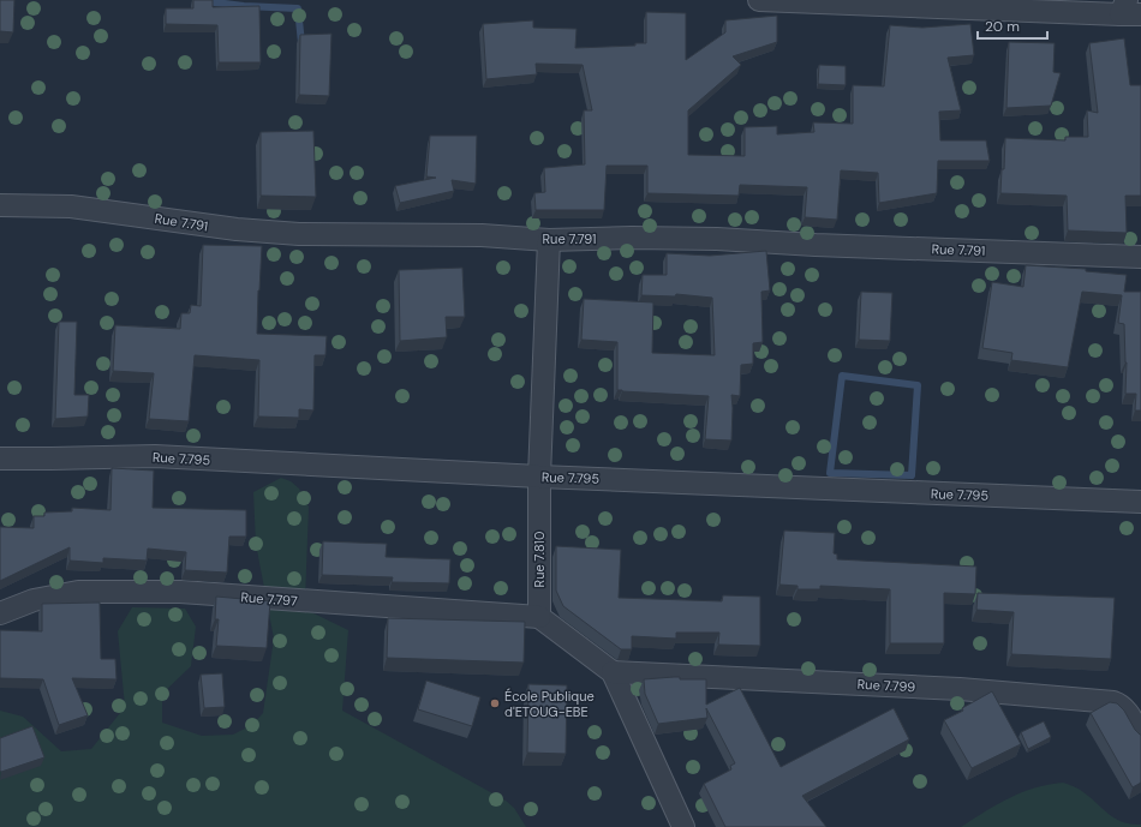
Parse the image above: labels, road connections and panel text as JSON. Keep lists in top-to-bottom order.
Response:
{
  "streets": {
    "street": [
      "Rue 7.791",
      "Rue 7.795",
      "Rue 7.810",
      "Rue 7.797",
      "Rue 7.799"
    ]
  },
  "crossings": [
    ["Rue 7.791", "Rue 7.810"],
    ["Rue 7.795", "Rue 7.810"],
    ["Rue 7.810", "Rue 7.797"]
  ],
  "places": ["École Publique d'ETOUG-EBE"],
  "scale_bar": "20 m"
}
